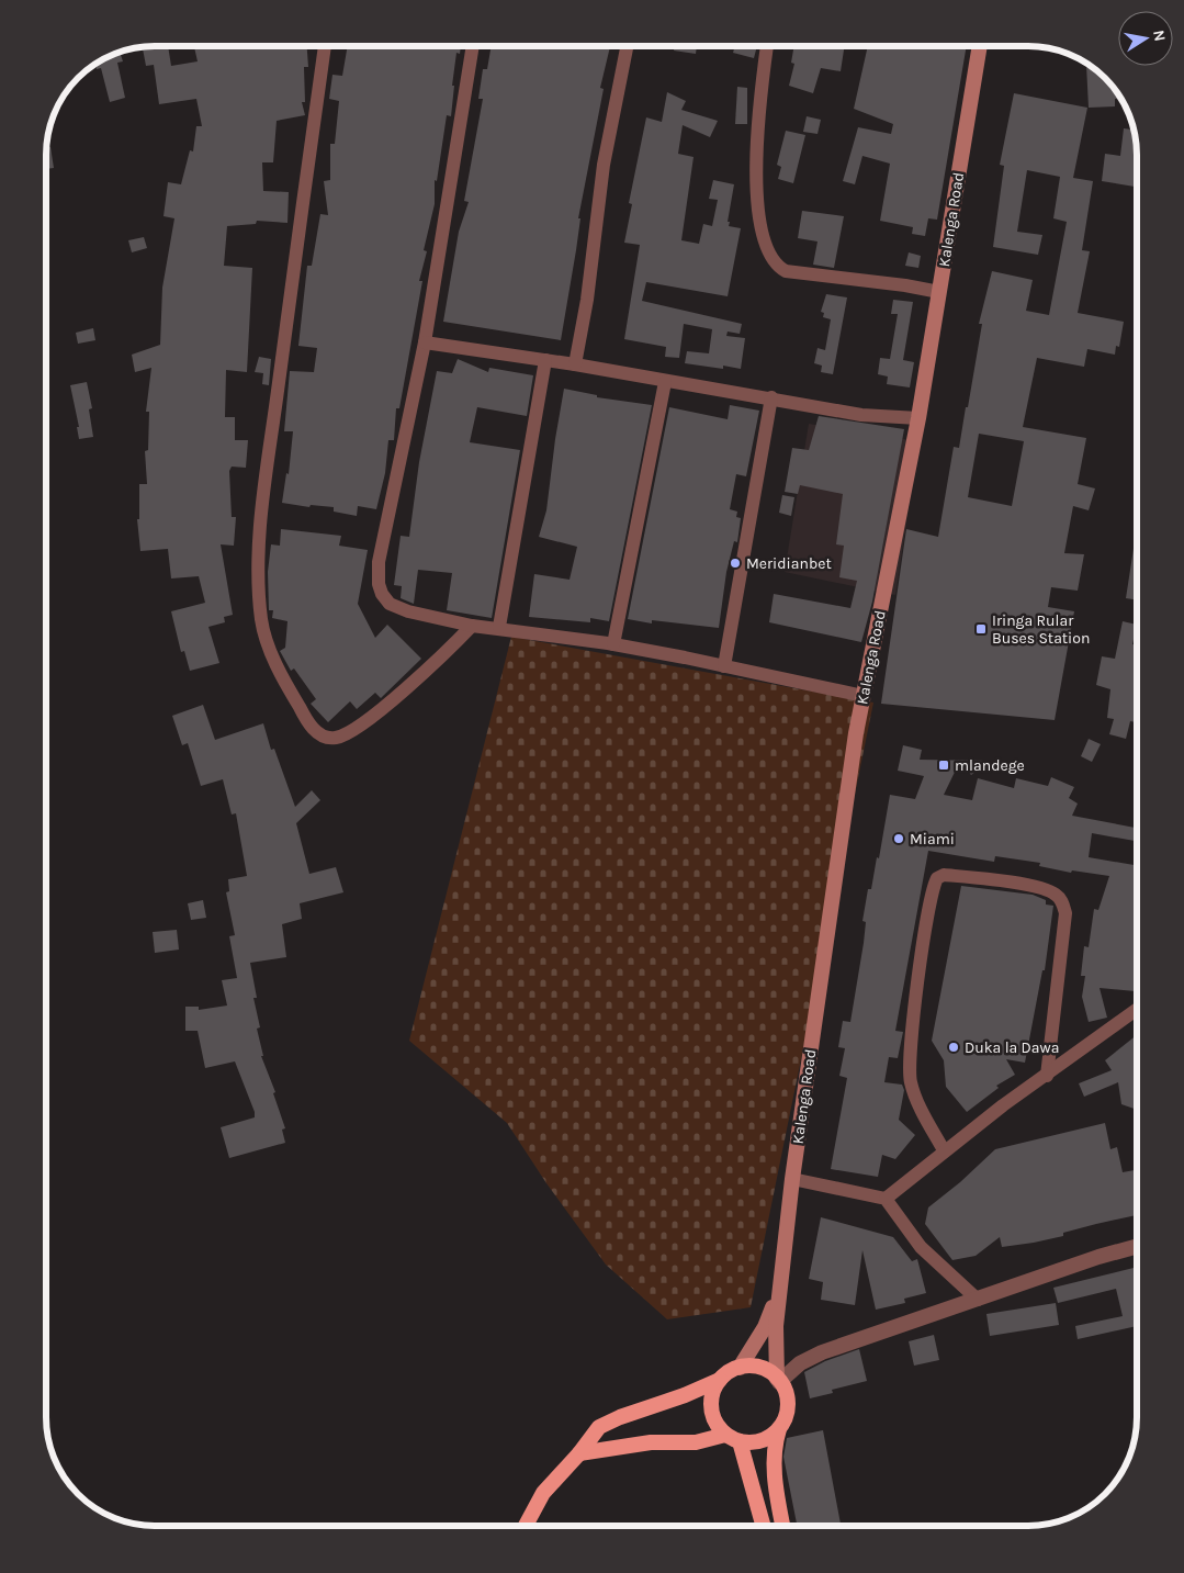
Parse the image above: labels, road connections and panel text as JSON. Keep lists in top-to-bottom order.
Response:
{
  "streets": {
    "main road": ["Kalenga Road"]
  },
  "places": {
    "other": ["Meridianbet", "Miami", "Duka la Dawa"],
    "transit": ["Iringa Rular Buses Station", "mlandege"]
  },
  "north": "right"
}
